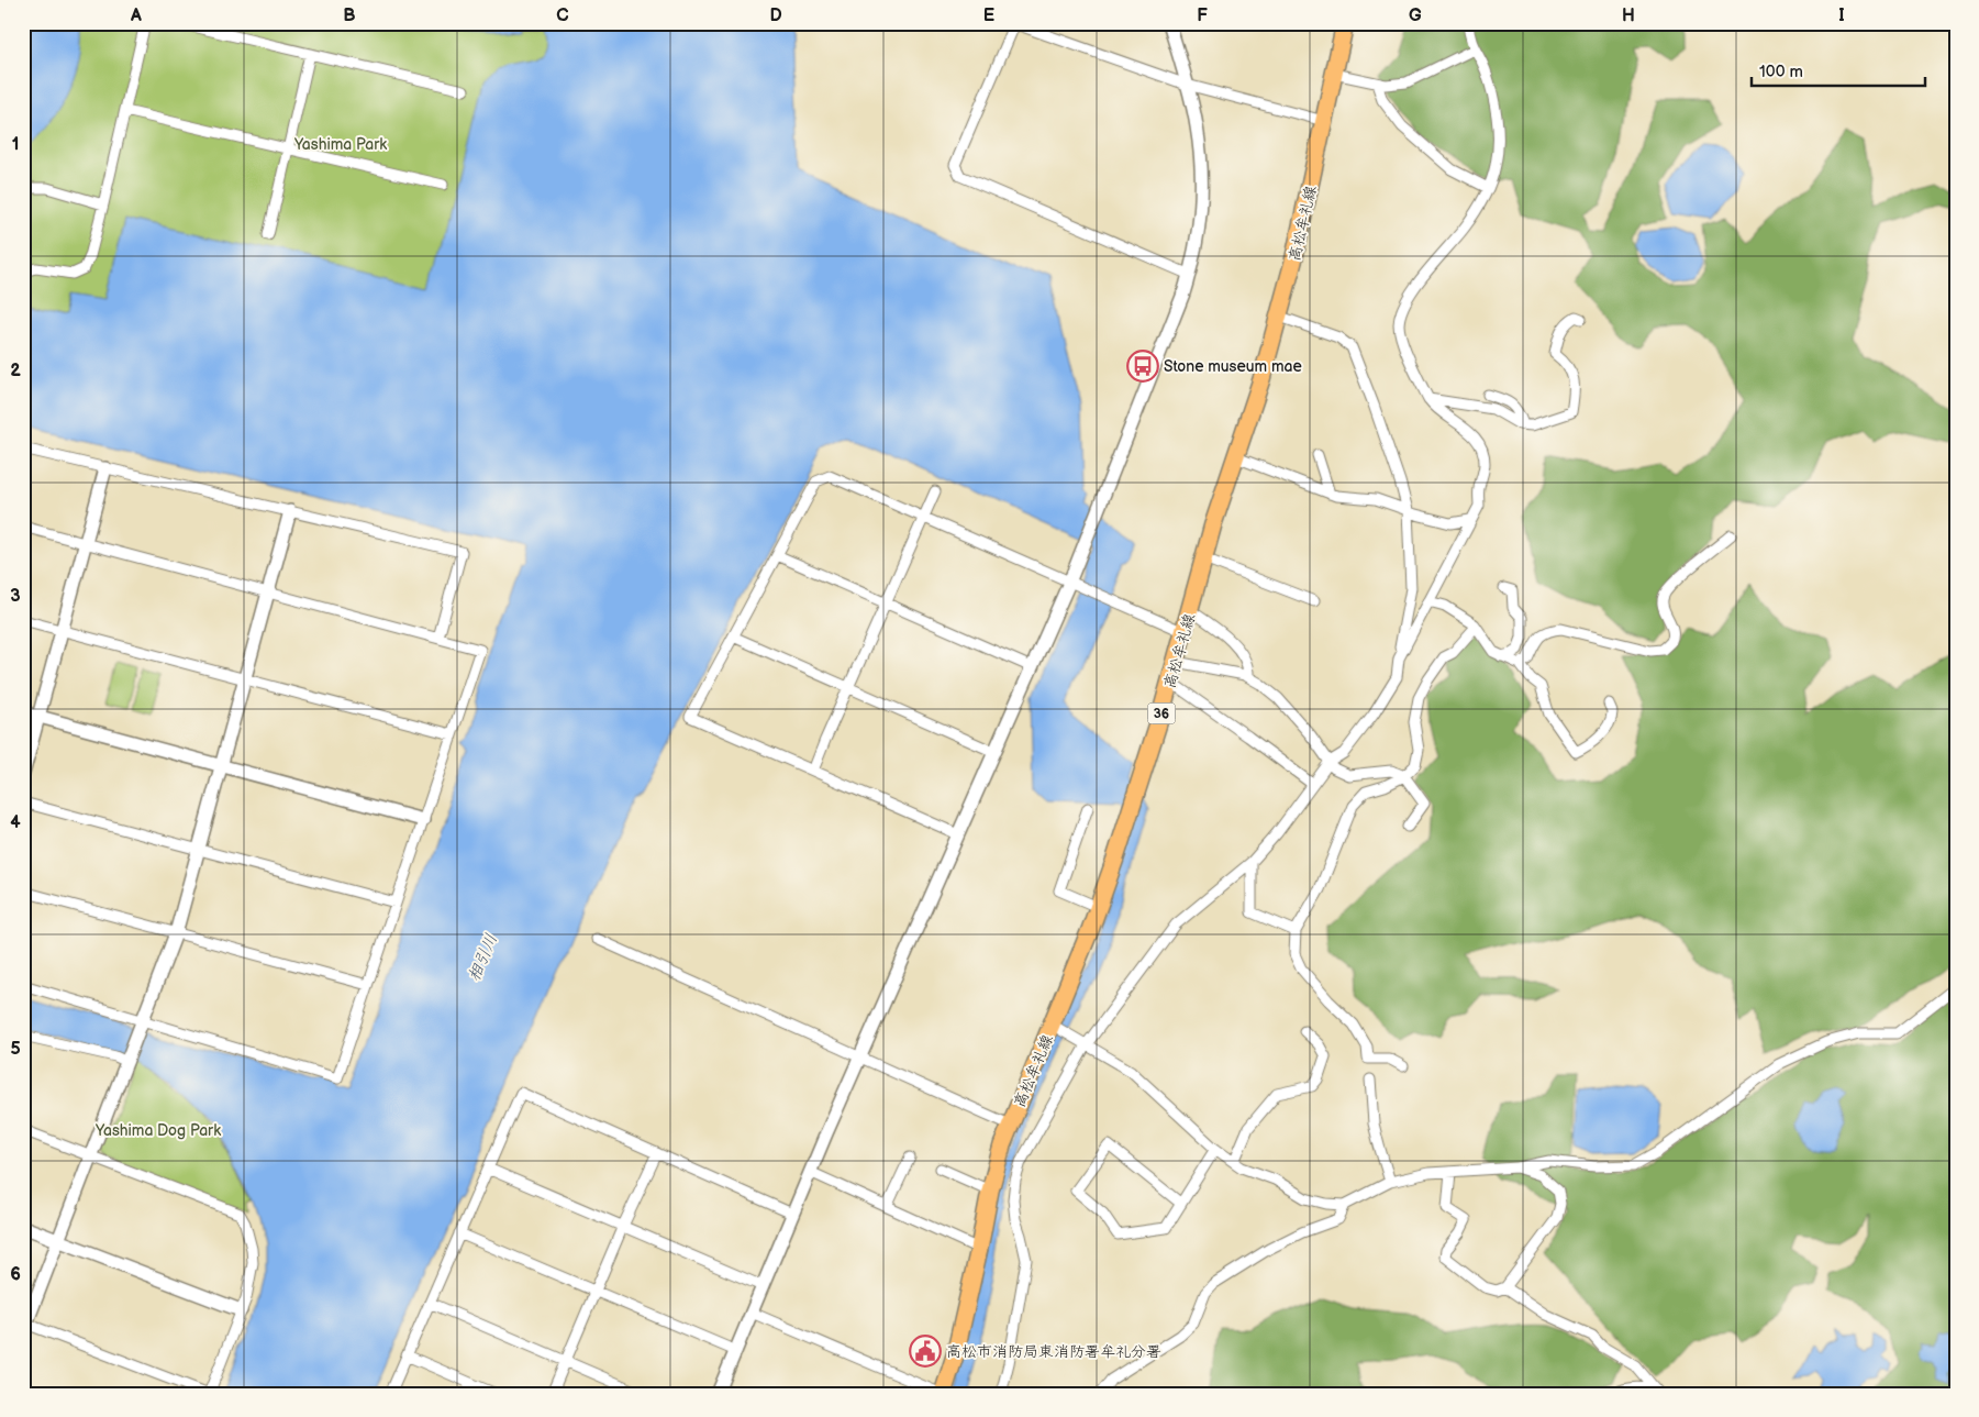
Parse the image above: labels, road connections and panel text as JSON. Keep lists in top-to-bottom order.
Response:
{
  "streets": {
    "main road": ["高松牟礼線", "36"]
  },
  "water": ["相引川"],
  "parks": ["Yashima Park", "Yashima Dog Park"],
  "places": {
    "bus stop": ["Stone museum mae"],
    "public building": ["高松市消防局東消防署牟礼分署"]
  },
  "scale_bar": "100 m",
  "grid": {
    "columns": [
      "A",
      "B",
      "C",
      "D",
      "E",
      "F",
      "G",
      "H",
      "I"
    ],
    "rows": [
      "1",
      "2",
      "3",
      "4",
      "5",
      "6"
    ]
  }
}
